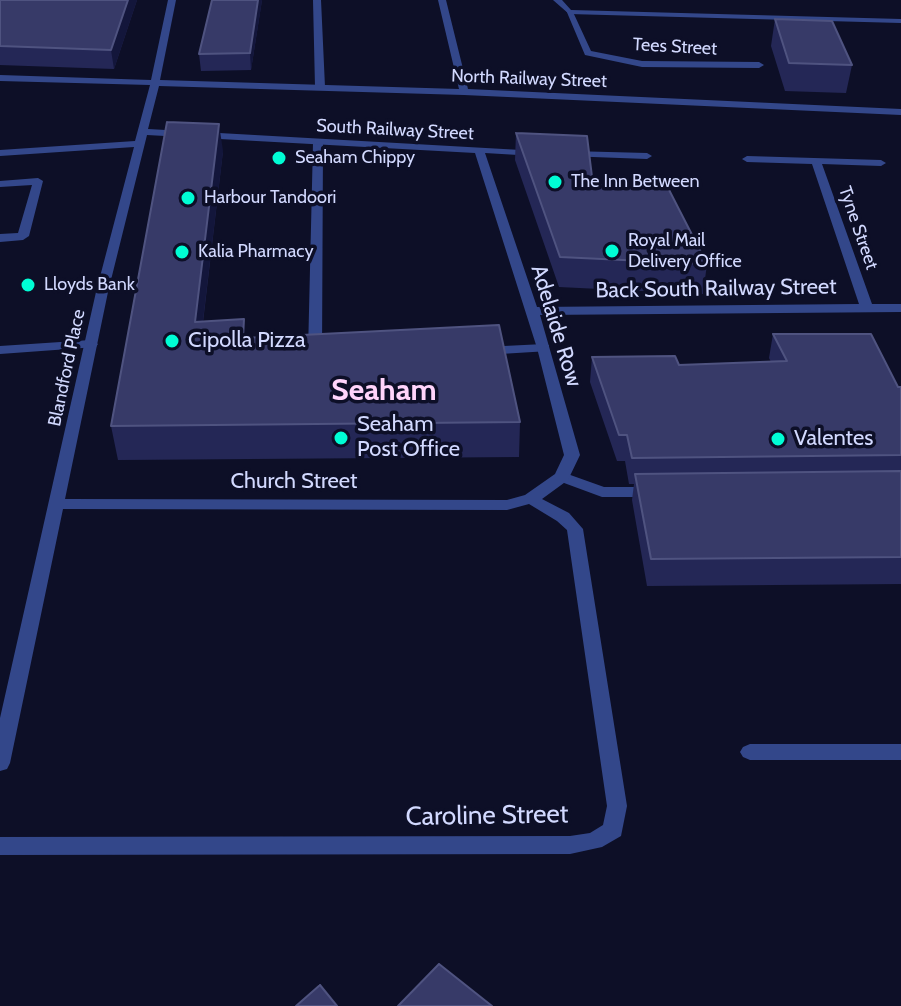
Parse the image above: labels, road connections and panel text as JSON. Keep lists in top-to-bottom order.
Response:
{
  "streets": {
    "street": [
      "Tees Street",
      "North Railway Street",
      "South Railway Street",
      "Tyne Street",
      "Back South Railway Street",
      "Adelaide Row",
      "Blandford Place",
      "Church Street",
      "Caroline Street"
    ]
  },
  "crossings": [
    ["North Railway Street", "Blandford Place"],
    ["South Railway Street", "Adelaide Row"],
    ["South Railway Street", "Blandford Place"],
    ["Tyne Street", "Back South Railway Street"],
    ["Back South Railway Street", "Adelaide Row"],
    ["Blandford Place", "Church Street"],
    ["Church Street", "Caroline Street"]
  ],
  "districts": ["Seaham"],
  "places": [
    "Seaham Chippy",
    "The Inn Between",
    "Harbour Tandoori",
    "Royal Mail Delivery Office",
    "Kalia Pharmacy",
    "Lloyds Bank",
    "Cipolla Pizza",
    "Seaham Post Office",
    "Valentes"
  ]
}
